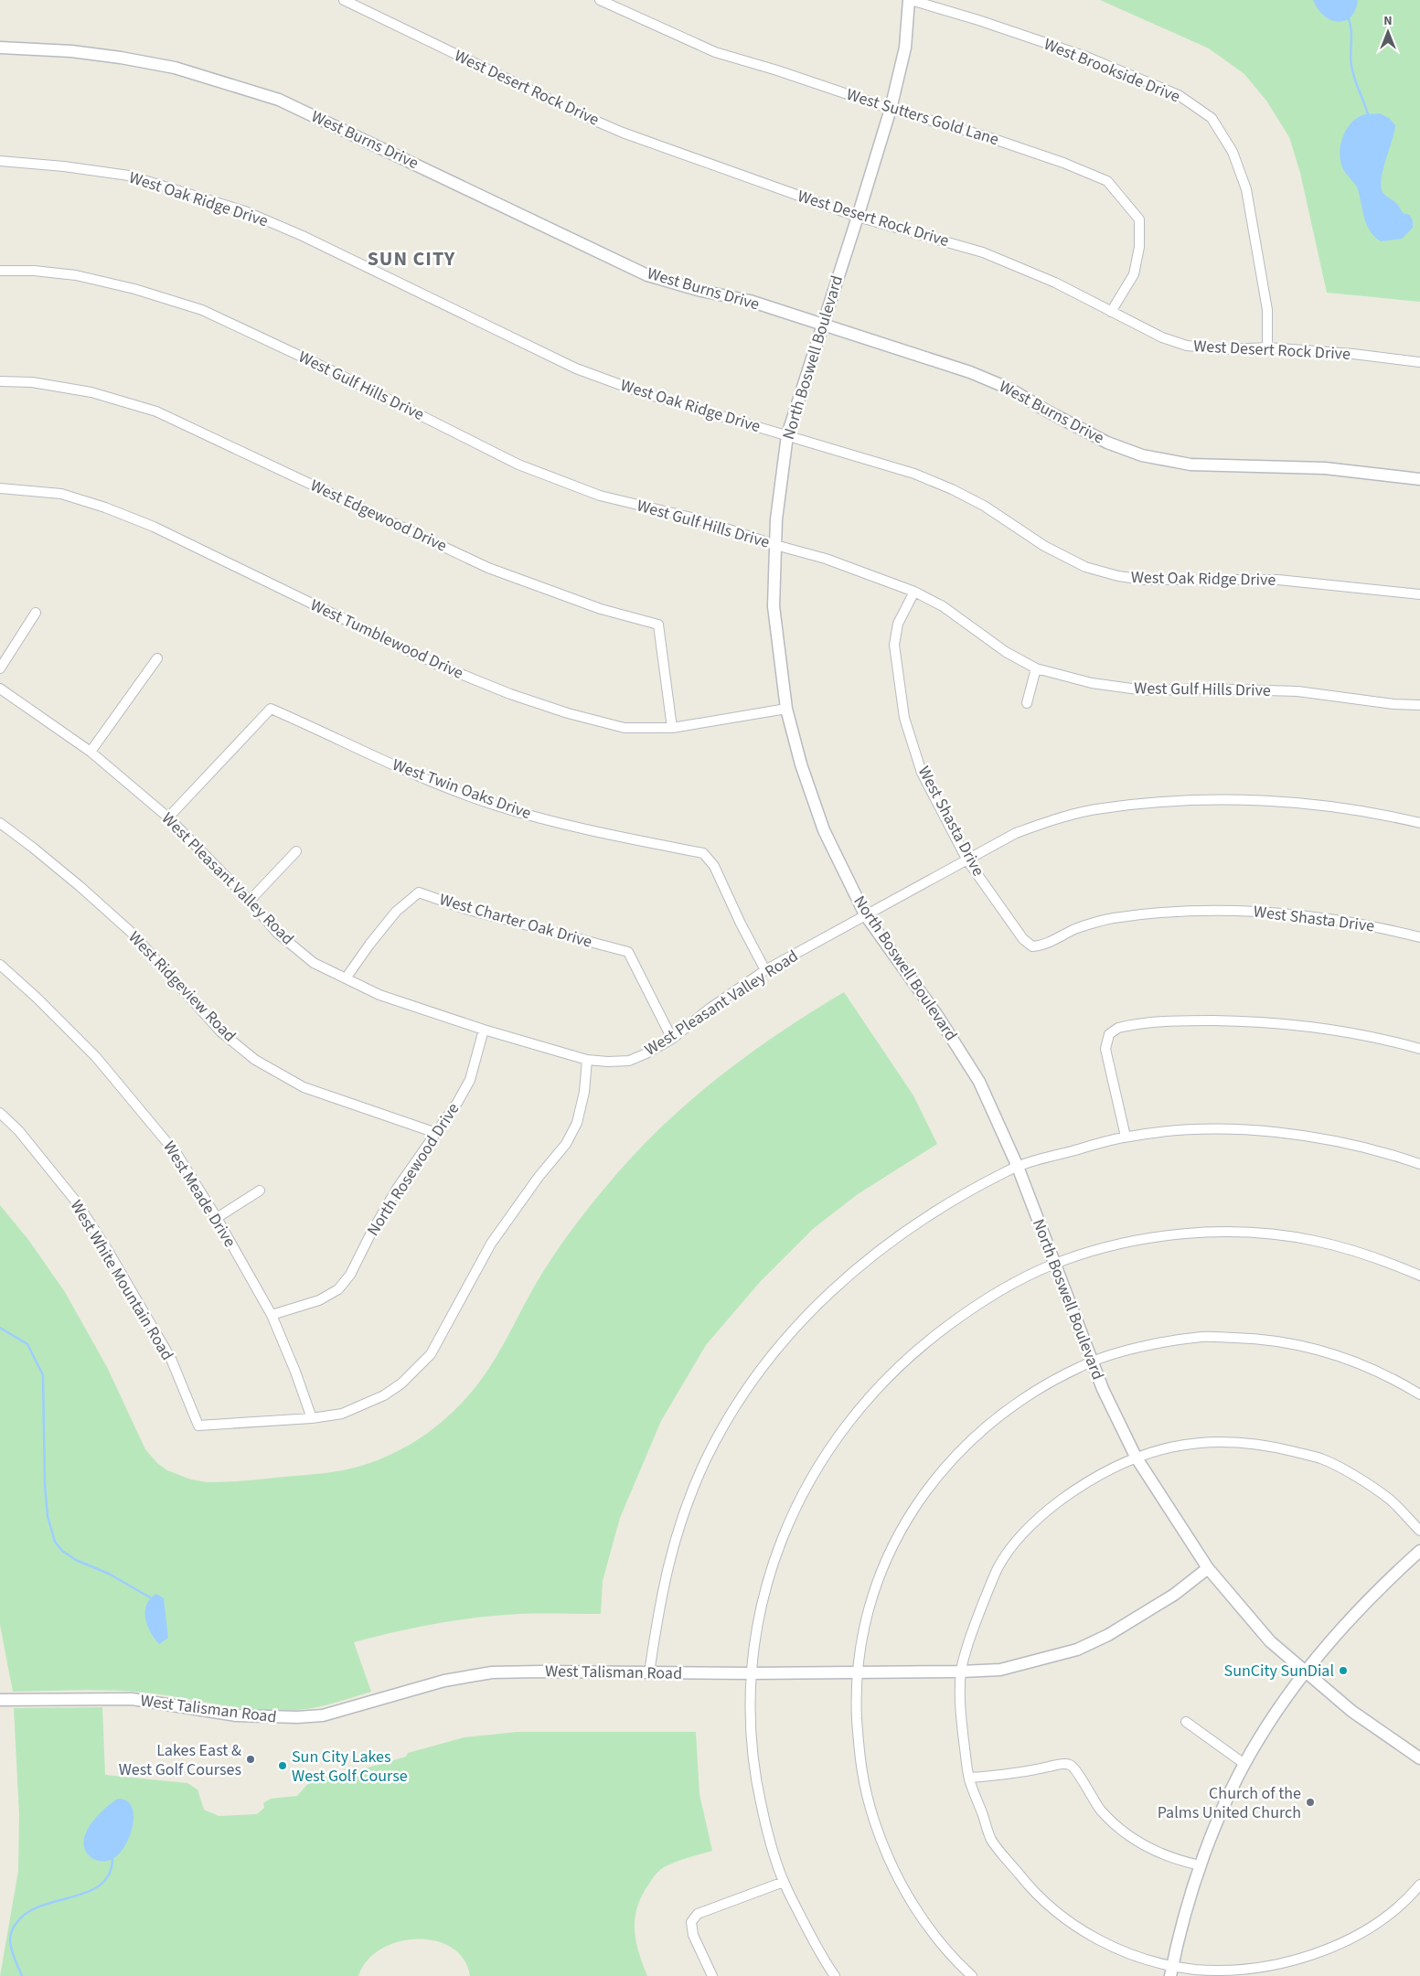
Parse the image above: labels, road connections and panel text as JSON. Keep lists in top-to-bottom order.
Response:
{
  "streets": {
    "street": [
      "West Brookside Drive",
      "West Desert Rock Drive",
      "West Sutters Gold Lane",
      "West Burns Drive",
      "West Oak Ridge Drive",
      "North Boswell Boulevard",
      "West Gulf Hills Drive",
      "West Edgewood Drive",
      "West Tumblewood Drive",
      "West Twin Oaks Drive",
      "West Shasta Drive",
      "West Pleasant Valley Road",
      "West Charter Oak Drive",
      "West Ridgeview Road",
      "North Rosewood Drive",
      "West Meade Drive",
      "West White Mountain Road",
      "West Talisman Road"
    ]
  },
  "crossings": [
    ["West Brookside Drive", "West Desert Rock Drive"],
    ["West Brookside Drive", "North Boswell Boulevard"],
    ["West Desert Rock Drive", "West Sutters Gold Lane"],
    ["West Desert Rock Drive", "North Boswell Boulevard"],
    ["West Sutters Gold Lane", "North Boswell Boulevard"],
    ["West Burns Drive", "North Boswell Boulevard"],
    ["West Oak Ridge Drive", "North Boswell Boulevard"],
    ["North Boswell Boulevard", "West Gulf Hills Drive"],
    ["North Boswell Boulevard", "West Tumblewood Drive"],
    ["North Boswell Boulevard", "West Pleasant Valley Road"],
    ["North Boswell Boulevard", "West Talisman Road"],
    ["West Gulf Hills Drive", "West Shasta Drive"],
    ["West Edgewood Drive", "West Tumblewood Drive"],
    ["West Twin Oaks Drive", "West Pleasant Valley Road"],
    ["West Shasta Drive", "West Pleasant Valley Road"],
    ["West Pleasant Valley Road", "West Charter Oak Drive"],
    ["West Pleasant Valley Road", "North Rosewood Drive"],
    ["West Pleasant Valley Road", "West White Mountain Road"],
    ["West Ridgeview Road", "North Rosewood Drive"],
    ["North Rosewood Drive", "West Meade Drive"],
    ["West Meade Drive", "West White Mountain Road"]
  ],
  "districts": ["SUN CITY"],
  "places": [
    "SunCity SunDial",
    "Lakes East & West Golf Courses",
    "Sun City Lakes West Golf Course",
    "Church of the Palms United Church"
  ],
  "north": "top"
}
